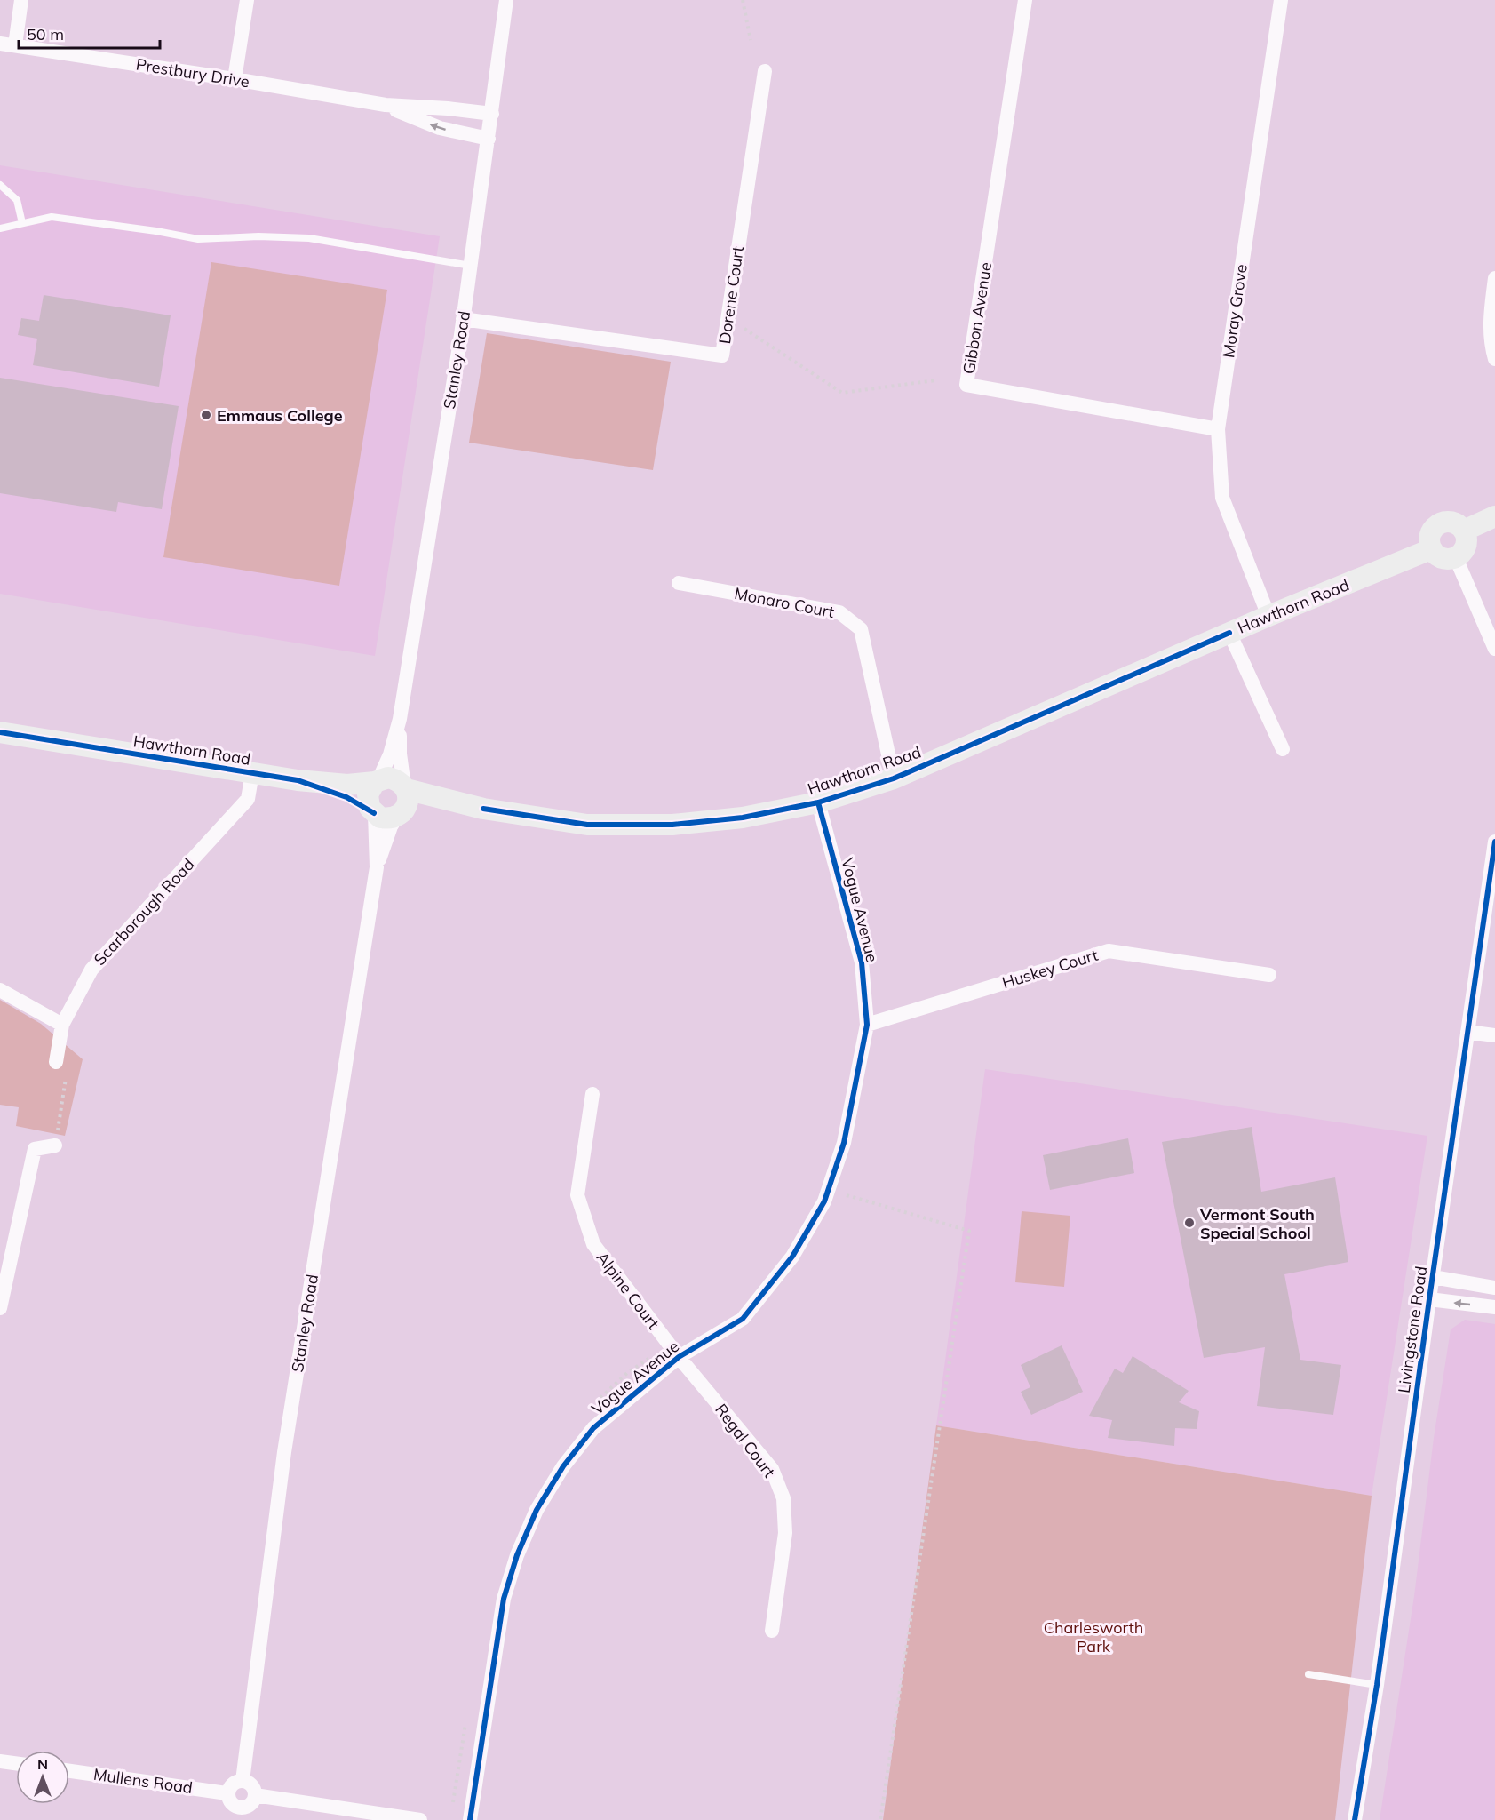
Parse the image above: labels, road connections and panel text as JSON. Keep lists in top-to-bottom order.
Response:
{
  "streets": {
    "main road": ["Hawthorn Road"],
    "street": [
      "Prestbury Drive",
      "Dorene Court",
      "Moray Grove",
      "Gibbon Avenue",
      "Stanley Road",
      "Monaro Court",
      "Vogue Avenue",
      "Scarborough Road",
      "Huskey Court",
      "Alpine Court",
      "Livingstone Road",
      "Regal Court",
      "Mullens Road"
    ]
  },
  "crossings": [
    ["Prestbury Drive", "Stanley Road"],
    ["Dorene Court", "Stanley Road"],
    ["Moray Grove", "Gibbon Avenue"],
    ["Moray Grove", "Hawthorn Road"],
    ["Stanley Road", "Hawthorn Road"],
    ["Stanley Road", "Mullens Road"],
    ["Monaro Court", "Hawthorn Road"],
    ["Hawthorn Road", "Vogue Avenue"],
    ["Hawthorn Road", "Scarborough Road"],
    ["Vogue Avenue", "Huskey Court"],
    ["Vogue Avenue", "Alpine Court"],
    ["Vogue Avenue", "Regal Court"],
    ["Alpine Court", "Regal Court"]
  ],
  "parks": ["Charlesworth Park"],
  "places": ["Emmaus College", "Vermont South Special School"],
  "scale_bar": "50 m",
  "north": "top"
}
